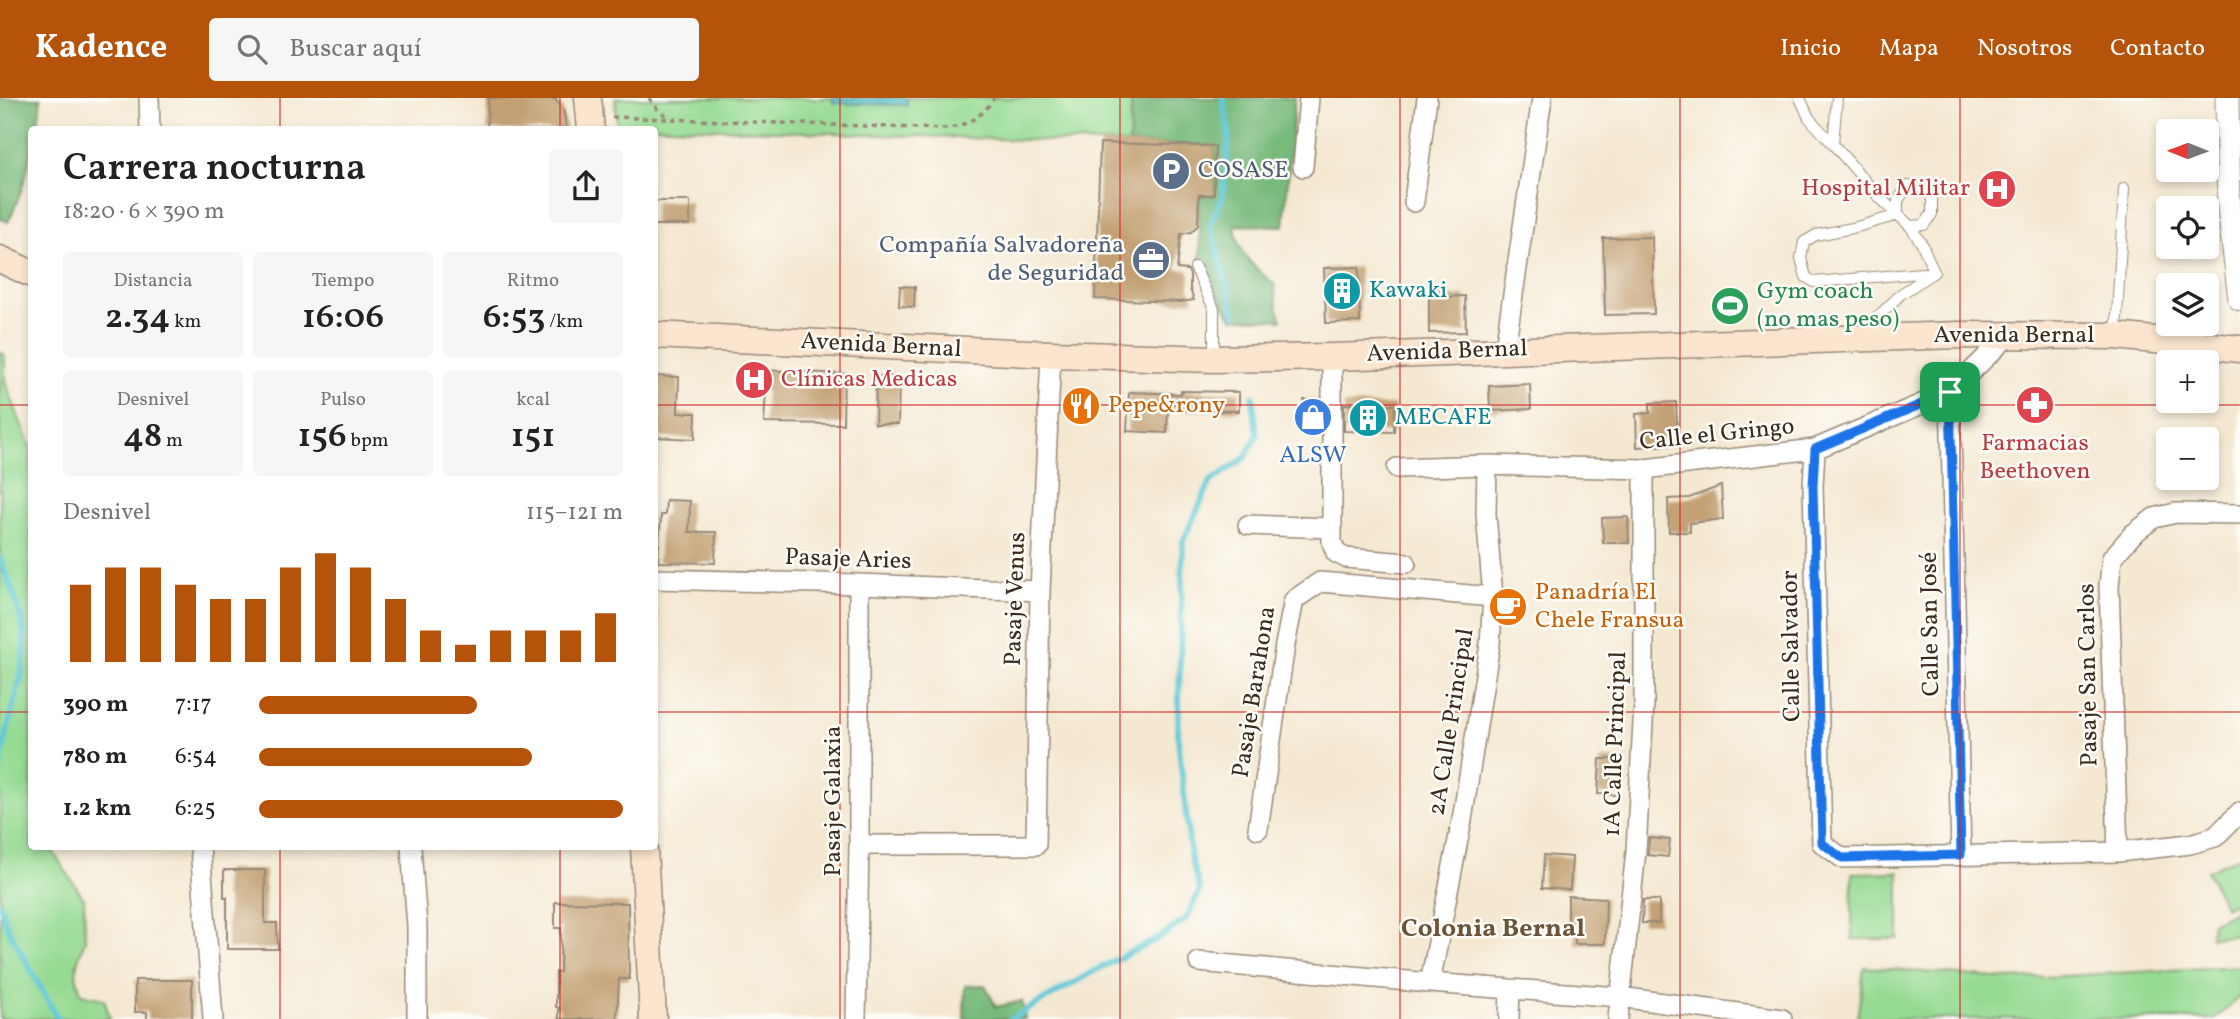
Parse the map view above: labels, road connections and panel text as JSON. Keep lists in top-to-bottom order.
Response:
{
  "streets": {
    "main road": ["Avenida Bernal"],
    "street": [
      "Calle el Gringo",
      "Pasaje Aries",
      "Pasaje Venus",
      "Calle San José",
      "Calle Salvador",
      "Pasaje San Carlos",
      "Pasaje Barahona",
      "2A Calle Principal",
      "1A Calle Principal",
      "Pasaje Galaxia"
    ]
  },
  "crossings": [
    ["Avenida Bernal", "Calle el Gringo"],
    ["Avenida Bernal", "Pasaje Venus"],
    ["Calle el Gringo", "Calle San José"],
    ["Calle el Gringo", "Calle Salvador"],
    ["Calle el Gringo", "2A Calle Principal"],
    ["Calle el Gringo", "1A Calle Principal"],
    ["Pasaje Aries", "Pasaje Venus"],
    ["Pasaje Aries", "Pasaje Galaxia"],
    ["Pasaje Venus", "Pasaje Galaxia"],
    ["Calle San José", "Calle Salvador"],
    ["Pasaje Barahona", "2A Calle Principal"]
  ],
  "districts": ["Colonia Bernal"],
  "places": {
    "parking": ["COSASE"],
    "hospital": ["Hospital Militar", "Clínicas Medicas"],
    "office": ["Compañía Salvadoreña de Seguridad"],
    "building": ["Kawaki", "MECAFE"],
    "sports": ["Gym coach (no mas peso)"],
    "pharmacy": ["Farmacias Beethoven"],
    "restaurant": ["Pepe&rony"],
    "shop": ["ALSW"],
    "cafe": ["Panadría El Chele Fransua"]
  },
  "north": "left",
  "page": {
    "header": "Kadence",
    "search": "Buscar aquí",
    "nav": [
      "Inicio",
      "Mapa",
      "Nosotros",
      "Contacto"
    ],
    "map_buttons": ["+", "−"],
    "heading": ["Carrera nocturna", "18:20 · 6 × 390 m"],
    "stats": [
      ["Distancia", "2.34 km"],
      ["Tiempo", "16:06"],
      ["Ritmo", "6:53 /km"],
      ["Desnivel", "48 m"],
      ["Pulso", "156 bpm"],
      ["kcal", "151"]
    ],
    "chart": ["Desnivel", "115–121 m"],
    "list": [
      {
        "name": "390 m",
        "note": "7:17"
      },
      {
        "name": "780 m",
        "note": "6:54"
      },
      {
        "name": "1.2 km",
        "note": "6:25"
      }
    ]
  }
}
